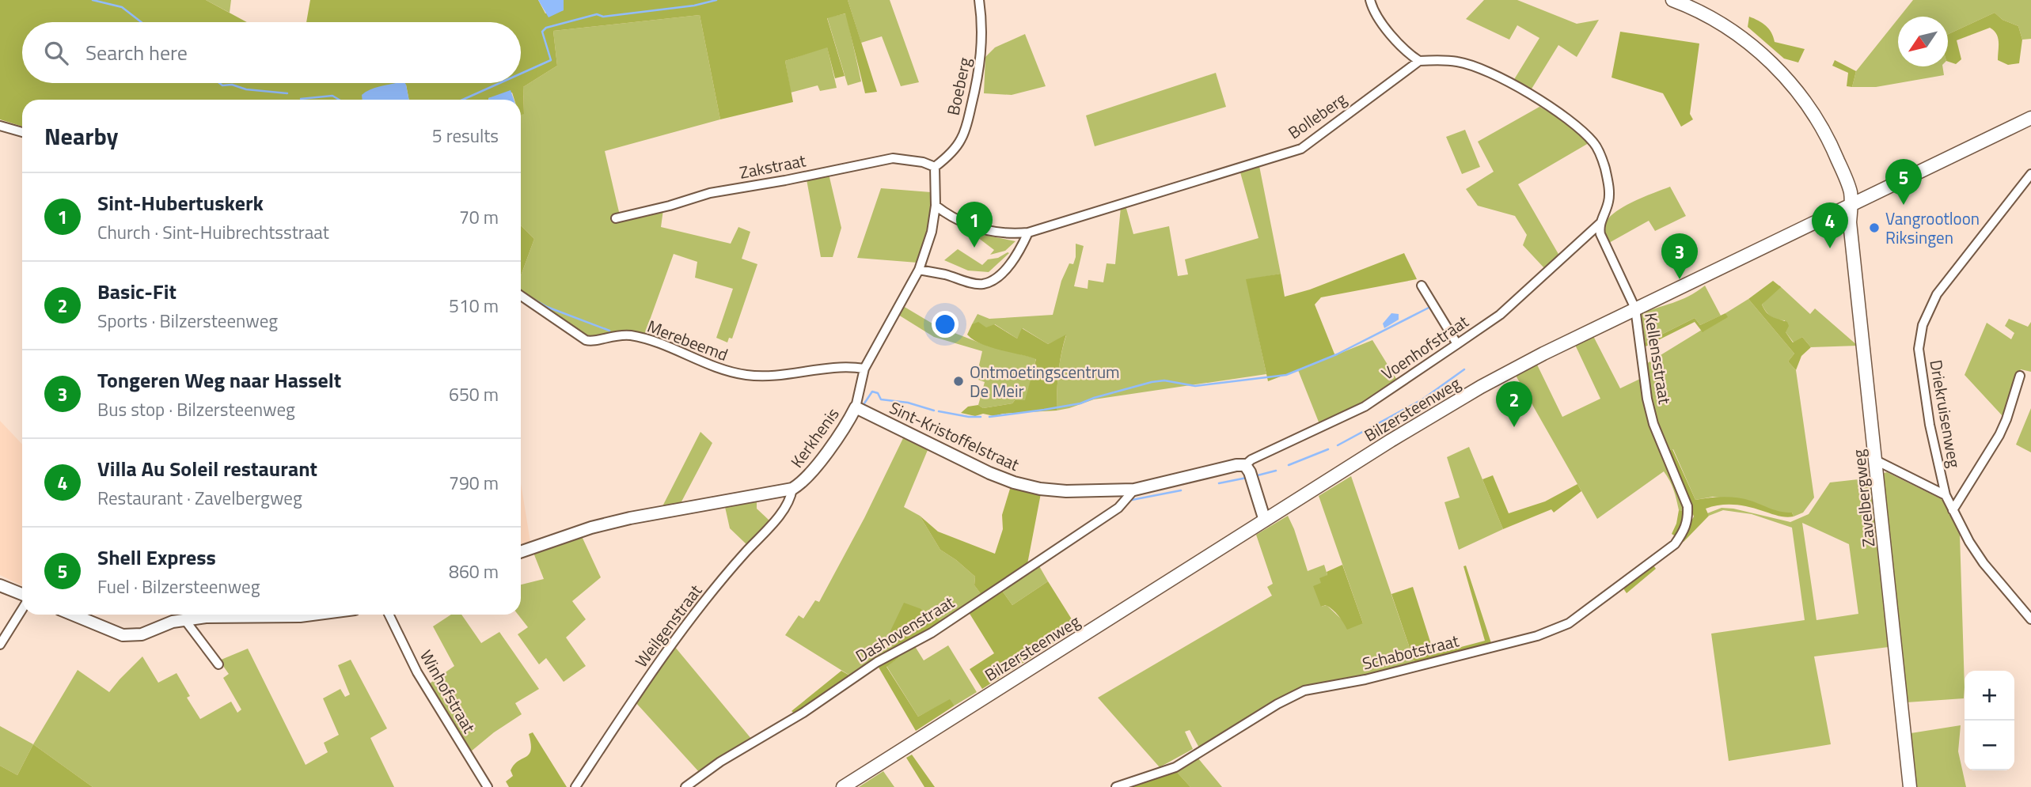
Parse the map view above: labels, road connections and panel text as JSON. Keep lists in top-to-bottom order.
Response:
{
  "streets": {
    "main road": ["Bilzersteenweg", "Zavelbergweg"],
    "street": [
      "Boeberg",
      "Bolleberg",
      "Zakstraat",
      "Merebeemd",
      "Voenhofstraat",
      "Kellensstraat",
      "Driekruisenweg",
      "Sint-Kristoffelstraat",
      "Kerkhenis",
      "Weilgenstraat",
      "Dashovenstraat",
      "Schabotstraat",
      "Winhofstraat"
    ]
  },
  "crossings": [
    ["Boeberg", "Zakstraat"],
    ["Boeberg", "Kerkhenis"],
    ["Bolleberg", "Kerkhenis"],
    ["Zakstraat", "Kerkhenis"],
    ["Merebeemd", "Kerkhenis"],
    ["Voenhofstraat", "Kellensstraat"],
    ["Voenhofstraat", "Sint-Kristoffelstraat"],
    ["Kellensstraat", "Bilzersteenweg"],
    ["Kellensstraat", "Schabotstraat"],
    ["Bilzersteenweg", "Zavelbergweg"],
    ["Driekruisenweg", "Zavelbergweg"],
    ["Sint-Kristoffelstraat", "Kerkhenis"],
    ["Sint-Kristoffelstraat", "Dashovenstraat"],
    ["Kerkhenis", "Weilgenstraat"]
  ],
  "places": ["Vangrootloon Riksingen", "Ontmoetingscentrum De Meir"],
  "north": "bottom left",
  "page": {
    "search": "Search here",
    "heading": ["Nearby", "5 results"],
    "pins": [
      "5",
      "1",
      "4",
      "3",
      "2"
    ],
    "list": [
      {
        "mark": "1",
        "name": "Sint-Hubertuskerk",
        "note": "Church · Sint-Huibrechtsstraat",
        "value": "70 m"
      },
      {
        "mark": "2",
        "name": "Basic-Fit",
        "note": "Sports · Bilzersteenweg",
        "value": "510 m"
      },
      {
        "mark": "3",
        "name": "Tongeren Weg naar Hasselt",
        "note": "Bus stop · Bilzersteenweg",
        "value": "650 m"
      },
      {
        "mark": "4",
        "name": "Villa Au Soleil restaurant",
        "note": "Restaurant · Zavelbergweg",
        "value": "790 m"
      },
      {
        "mark": "5",
        "name": "Shell Express",
        "note": "Fuel · Bilzersteenweg",
        "value": "860 m"
      }
    ],
    "map_buttons": ["+", "−"]
  }
}
